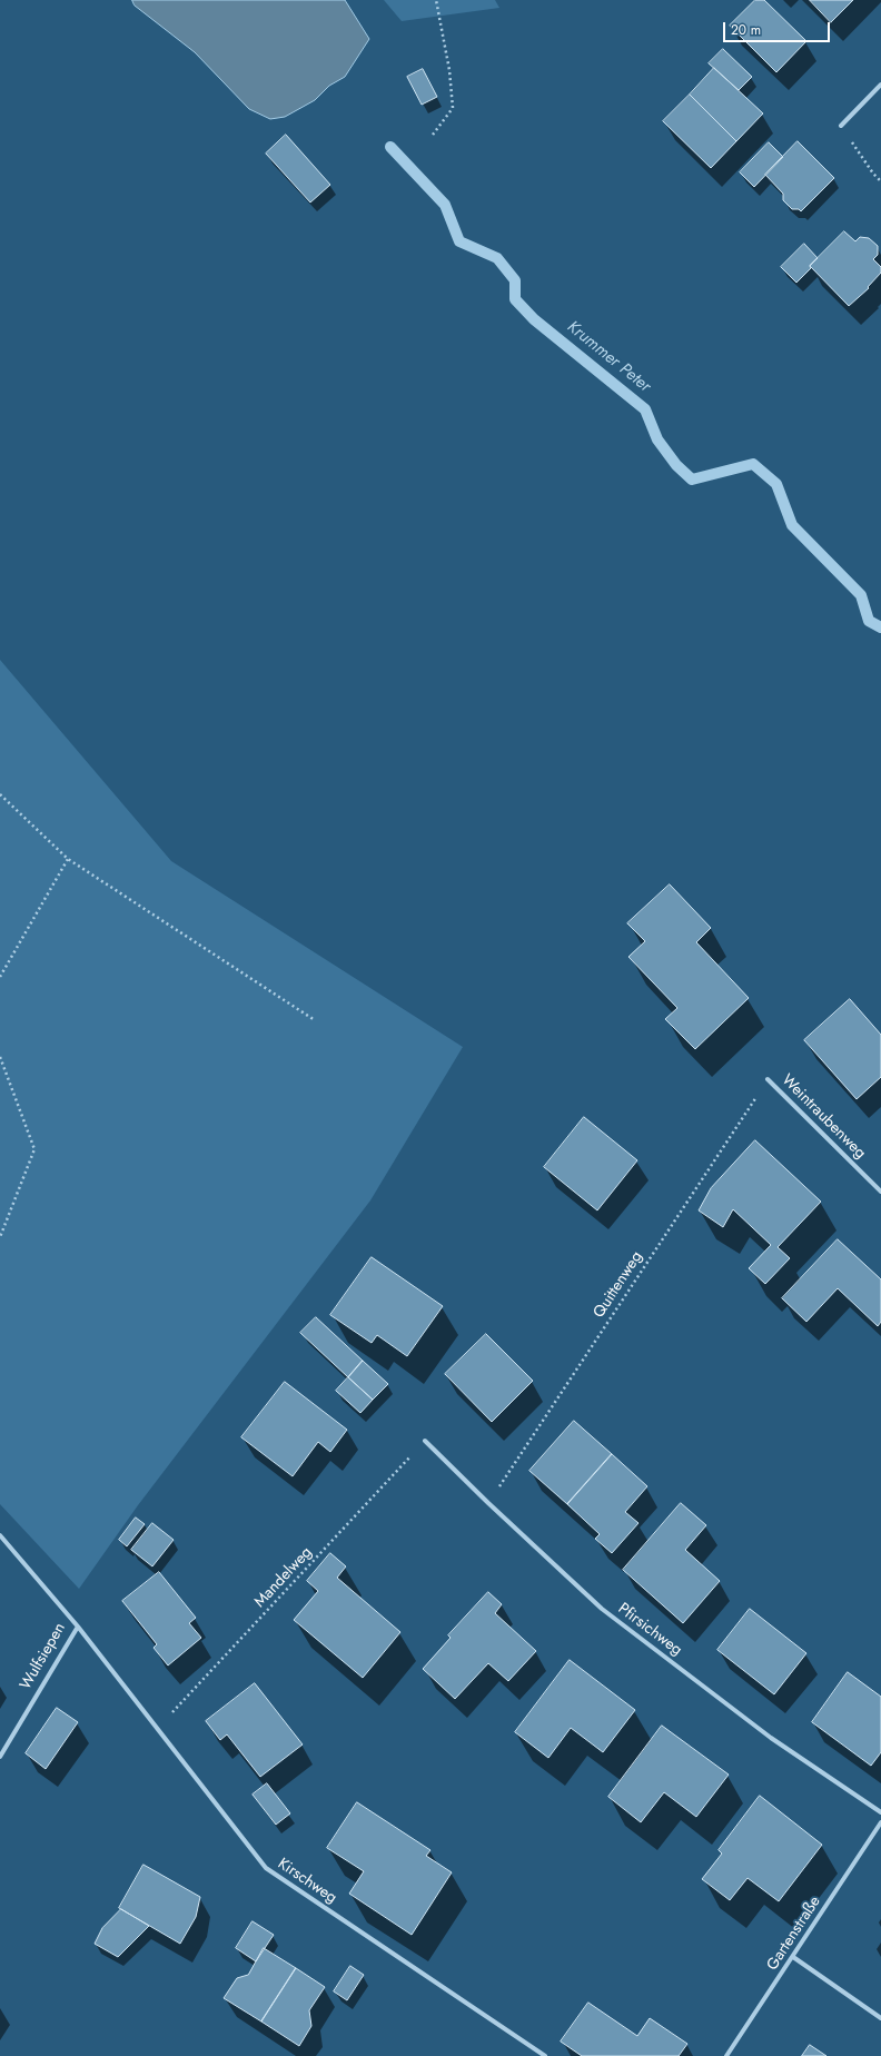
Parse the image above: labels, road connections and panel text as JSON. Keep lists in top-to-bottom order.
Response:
{
  "streets": {
    "street": [
      "Weintraubenweg",
      "Pfirsichweg",
      "Wulfsiepen",
      "Kirschweg",
      "Gartenstraße"
    ],
    "path": ["Quittenweg", "Mandelweg"]
  },
  "crossings": [
    ["Weintraubenweg", "Quittenweg"],
    ["Quittenweg", "Pfirsichweg"],
    ["Mandelweg", "Pfirsichweg"],
    ["Mandelweg", "Kirschweg"],
    ["Wulfsiepen", "Kirschweg"]
  ],
  "water": ["Krummer Peter"],
  "scale_bar": "20 m"
}
